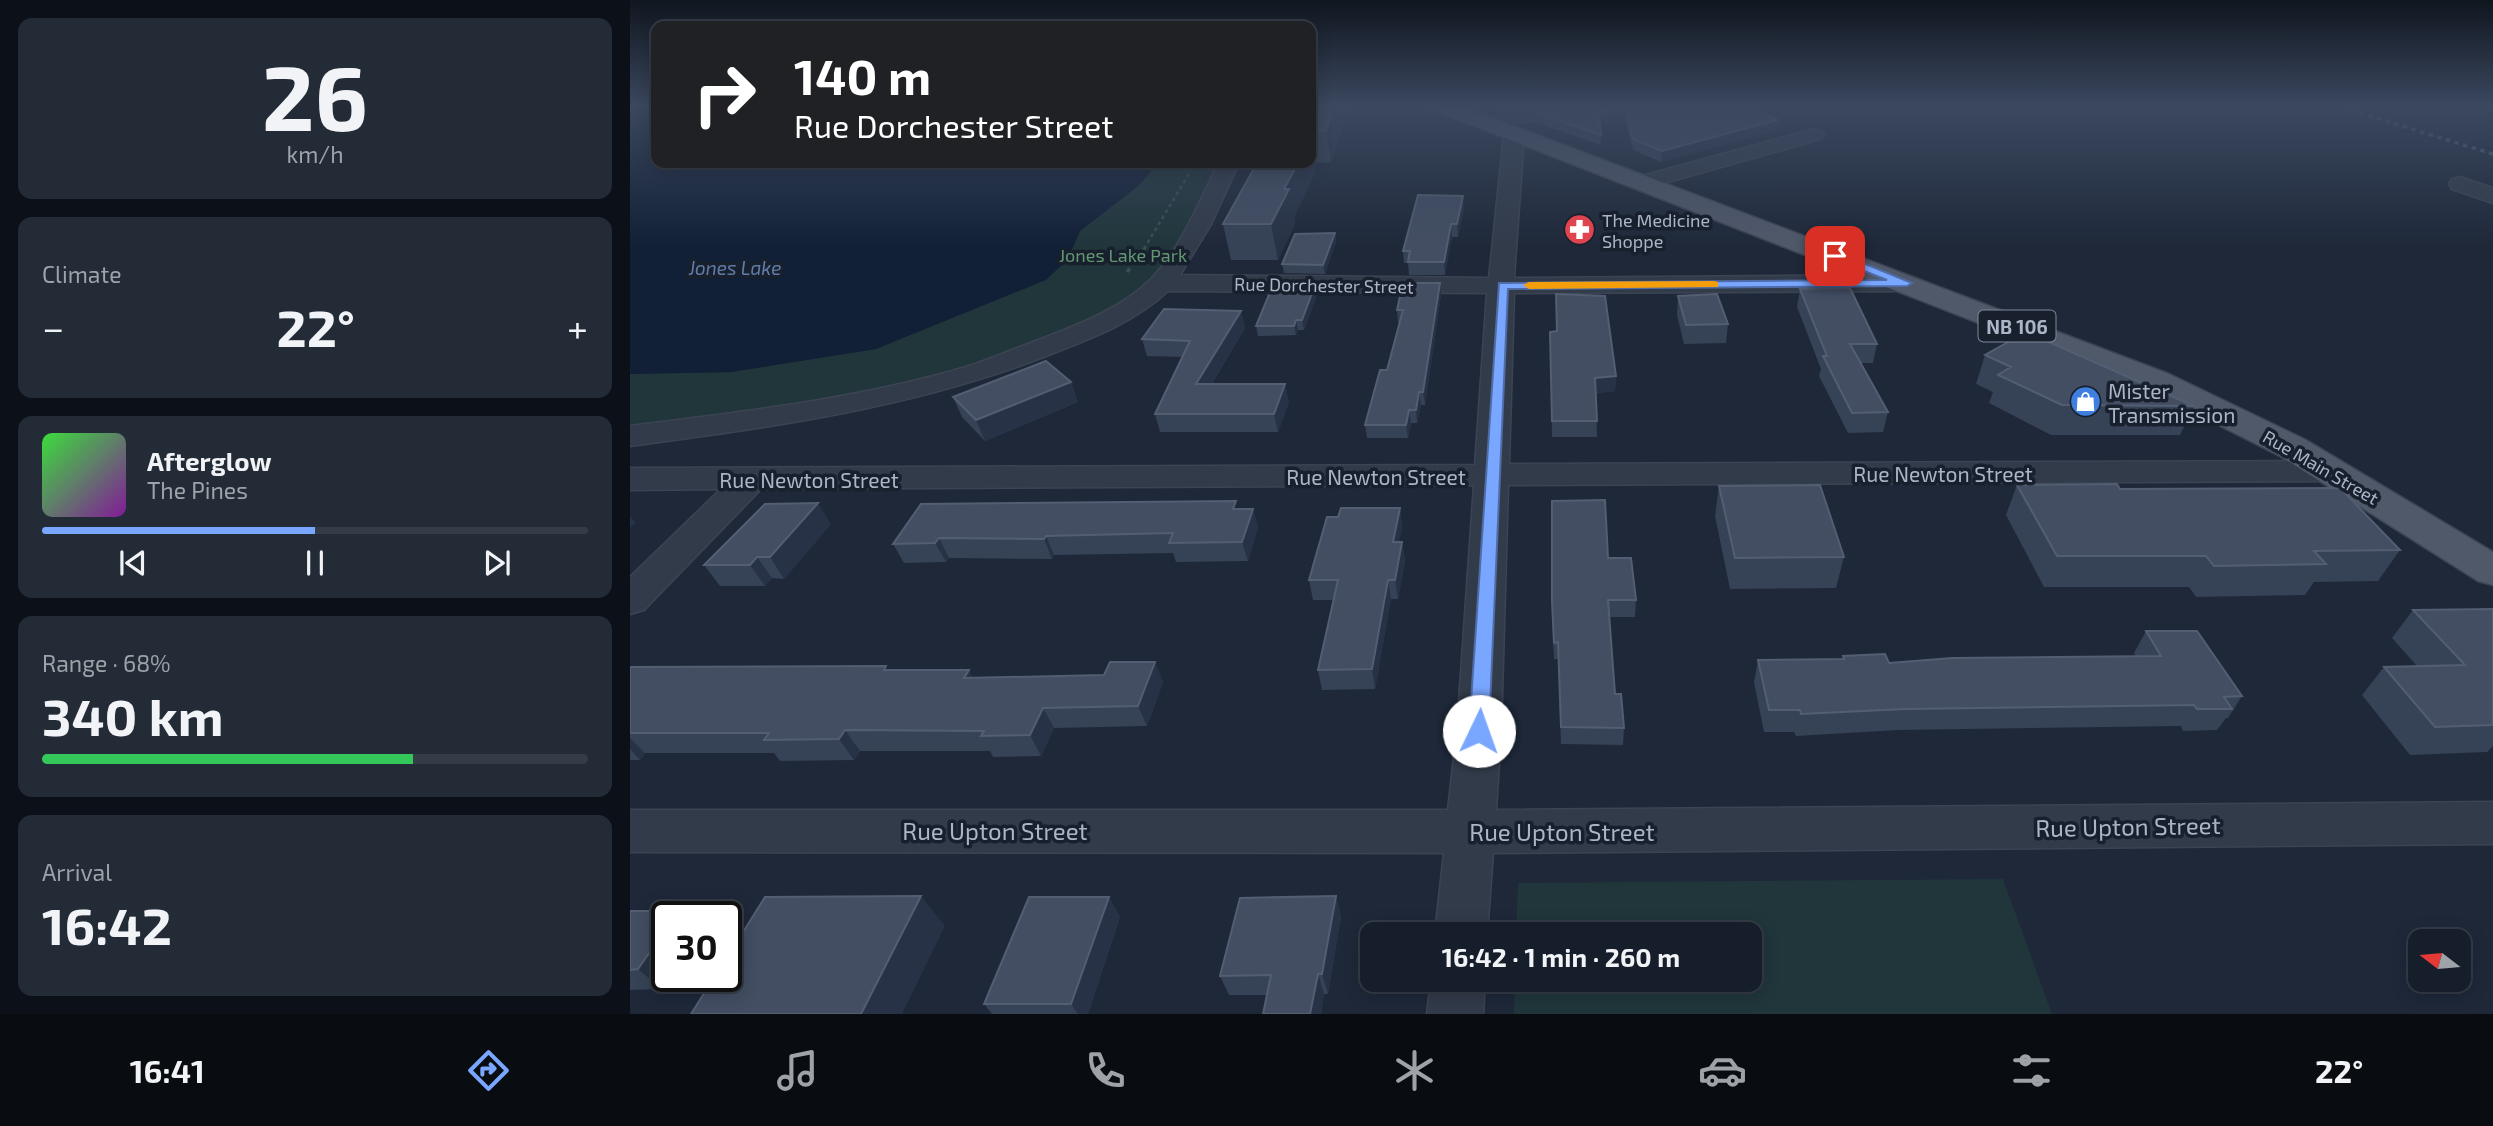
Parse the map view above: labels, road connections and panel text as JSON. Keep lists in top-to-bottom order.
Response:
{
  "streets": {
    "main road": ["NB 106", "Rue Main Street"],
    "street": ["Rue Dorchester Street", "Rue Newton Street", "Rue Upton Street"]
  },
  "crossings": [
    ["Rue Dorchester Street", "Rue Main Street"],
    ["Rue Main Street", "Rue Newton Street"]
  ],
  "water": ["Jones Lake"],
  "parks": ["Jones Lake Park"],
  "places": {
    "pharmacy": ["The Medicine Shoppe"],
    "shop": ["Mister Transmission"]
  },
  "north": "left",
  "page": {
    "tile": [
      ["26", "km/h"],
      "Climate",
      ["Range · 68%", "340 km"],
      ["Arrival", "16:42"]
    ],
    "turn": ["140 m", "Rue Dorchester Street"],
    "heat": ["−", "22°", "+"],
    "song": ["Afterglow", "The Pines"],
    "limit": "30",
    "trip": "16:42 · 1 min · 260 m",
    "tabs": ["16:41", "22°"]
  }
}
